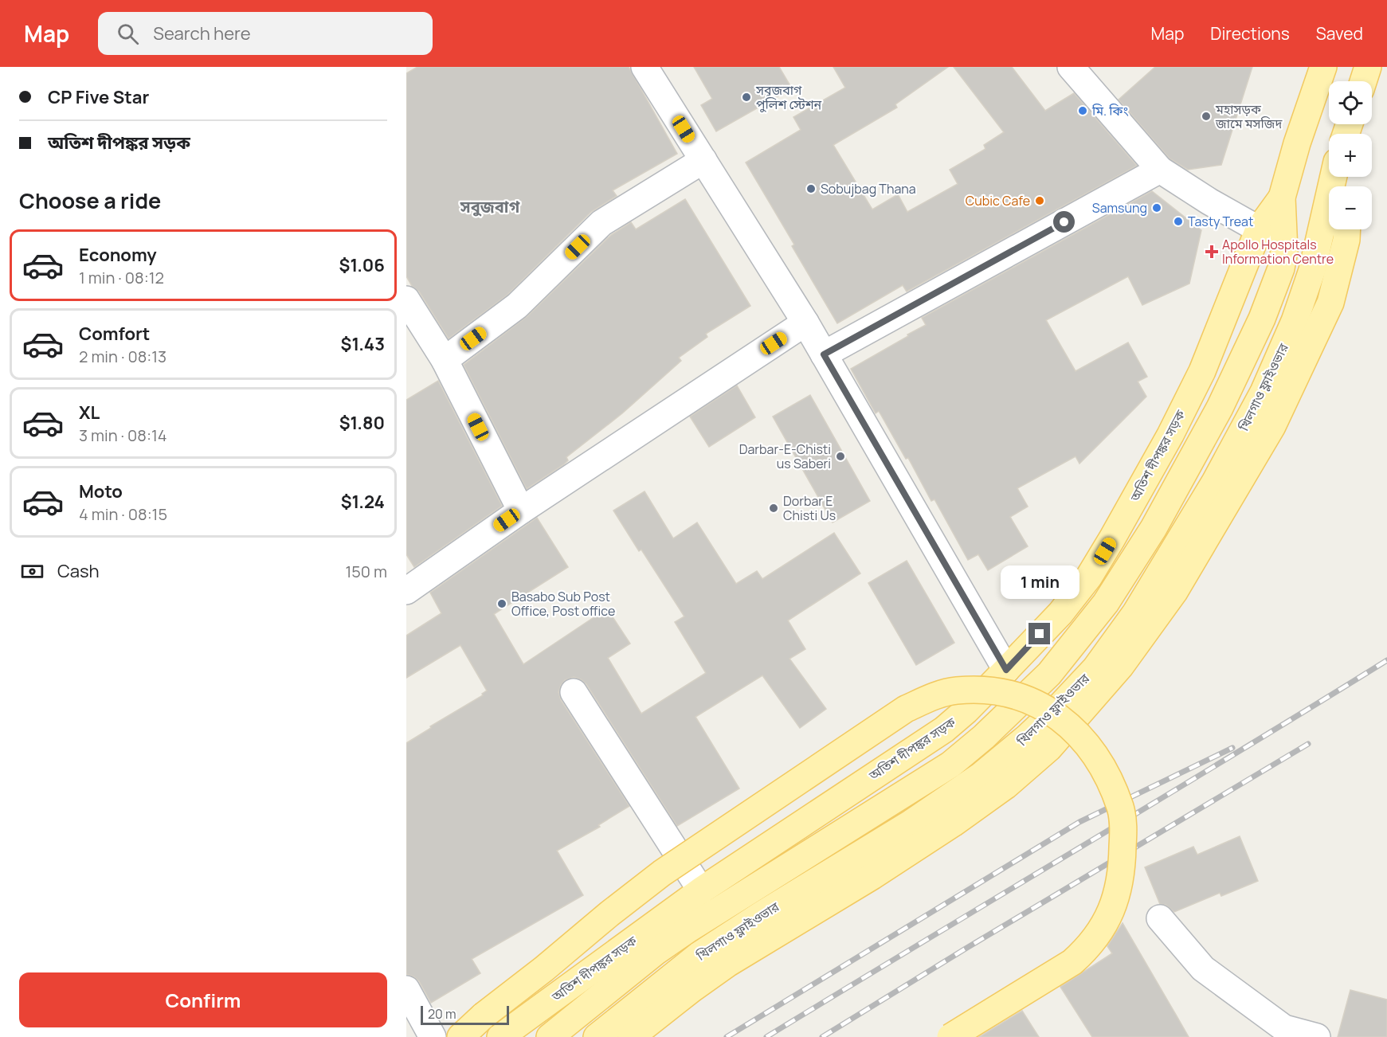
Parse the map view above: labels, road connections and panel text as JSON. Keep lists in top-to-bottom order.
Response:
{
  "streets": {
    "main road": ["খিলগাও ফ্লাইওভার", "অতিশ দীপঙ্কর সড়ক"]
  },
  "crossings": [
    ["খিলগাও ফ্লাইওভার", "অতিশ দীপঙ্কর সড়ক"]
  ],
  "districts": ["সবুজবাগ"],
  "places": {
    "other": [
      "সবুজবাগ পুলিশ স্টেশন",
      "মি. কিং",
      "মহাসড়ক জামে মসজিদ",
      "Sobujbag Thana",
      "Cubic Cafe",
      "Samsung",
      "Tasty Treat",
      "Darbar-E-Chisti us Saberi",
      "Dorbar E Chisti Us",
      "Basabo Sub Post Office, Post office"
    ],
    "health": ["Apollo Hospitals Information Centre"]
  },
  "scale_bar": "20 m",
  "page": {
    "header": "Map",
    "search": "Search here",
    "nav": ["Map", "Directions", "Saved"],
    "banner": ["CP Five Star", "অতিশ দীপঙ্কর সড়ক"],
    "map_buttons": ["+", "−"],
    "heading": "Choose a ride",
    "list": [
      {
        "name": "Economy",
        "note": "1 min · 08:12",
        "value": "$1.06"
      },
      {
        "name": "Comfort",
        "note": "2 min · 08:13",
        "value": "$1.43"
      },
      {
        "name": "XL",
        "note": "3 min · 08:14",
        "value": "$1.80"
      },
      {
        "name": "Moto",
        "note": "4 min · 08:15",
        "value": "$1.24"
      }
    ],
    "pay": ["Cash", "150 m"],
    "bubble": "1 min",
    "buttons": "Confirm",
    "scale": "20 m"
  }
}
